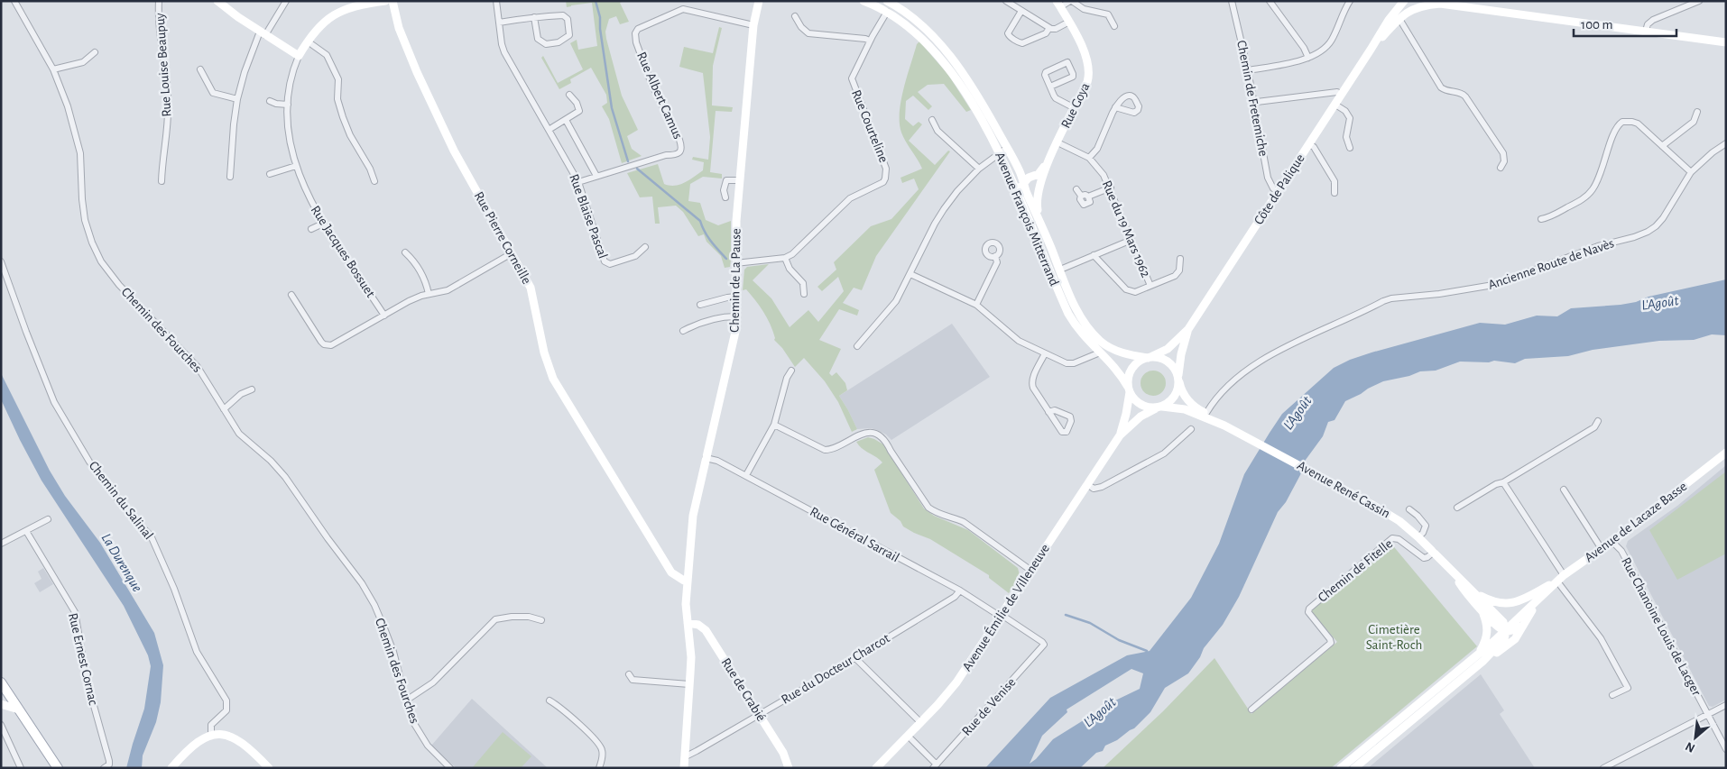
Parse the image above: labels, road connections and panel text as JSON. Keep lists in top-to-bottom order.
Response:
{
  "streets": {
    "street": [
      "Rue Louise Beaupuy",
      "Rue Albert Camus",
      "Chemin de Fretemiche",
      "Rue Goya",
      "Rue Courteline",
      "Côte de Palique",
      "Rue Blaise Pascal",
      "Avenue François Mitterrand",
      "Rue du 19 Mars 1962",
      "Rue Pierre Corneille",
      "Rue Jacques Bossuet",
      "Ancienne Route de Navès",
      "Chemin de La Pause",
      "Chemin des Fourches",
      "Avenue René Cassin",
      "Chemin du Salinal",
      "Avenue de Lacaze Basse",
      "Rue Général Sarrail",
      "Chemin de Fitelle",
      "Avenue Émilie de Villeneuve",
      "Rue Chanoine Louis de Lacger",
      "Rue Ernest Cornac",
      "Rue du Docteur Charcot",
      "Rue de Crabié",
      "Rue de Venise"
    ]
  },
  "crossings": [
    ["Rue Albert Camus", "Rue Blaise Pascal"],
    ["Rue Albert Camus", "Chemin de La Pause"],
    ["Chemin de Fretemiche", "Côte de Palique"],
    ["Rue Goya", "Avenue François Mitterrand"],
    ["Rue Goya", "Rue du 19 Mars 1962"],
    ["Rue Courteline", "Avenue François Mitterrand"],
    ["Côte de Palique", "Avenue François Mitterrand"],
    ["Côte de Palique", "Avenue René Cassin"],
    ["Côte de Palique", "Avenue Émilie de Villeneuve"],
    ["Avenue François Mitterrand", "Avenue René Cassin"],
    ["Avenue François Mitterrand", "Avenue Émilie de Villeneuve"],
    ["Rue Pierre Corneille", "Chemin de La Pause"],
    ["Ancienne Route de Navès", "Avenue René Cassin"],
    ["Chemin de La Pause", "Rue Général Sarrail"],
    ["Chemin de La Pause", "Rue du Docteur Charcot"],
    ["Chemin de La Pause", "Rue de Crabié"],
    ["Avenue René Cassin", "Chemin de Fitelle"],
    ["Avenue René Cassin", "Avenue Émilie de Villeneuve"],
    ["Avenue de Lacaze Basse", "Rue Chanoine Louis de Lacger"],
    ["Rue Général Sarrail", "Avenue Émilie de Villeneuve"],
    ["Rue Général Sarrail", "Rue du Docteur Charcot"],
    ["Rue Général Sarrail", "Rue de Venise"],
    ["Rue du Docteur Charcot", "Rue de Crabié"]
  ],
  "water": ["L'Agoût", "La Durenque"],
  "parks": ["Cimetière Saint-Roch"],
  "scale_bar": "100 m",
  "north": "bottom left"
}
